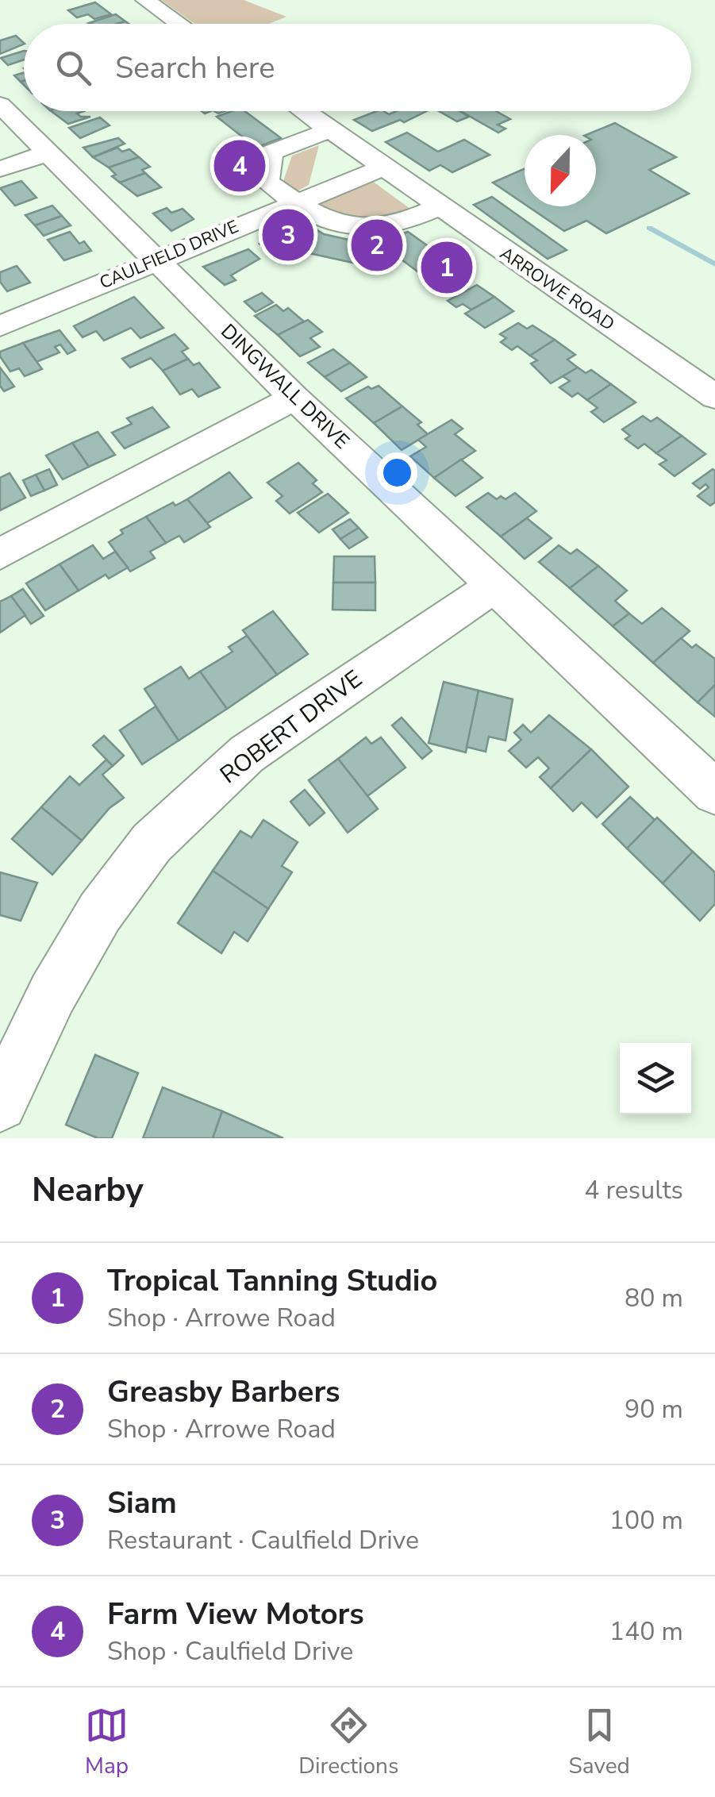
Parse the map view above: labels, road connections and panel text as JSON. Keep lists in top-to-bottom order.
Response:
{
  "streets": {
    "street": [
      "CAULFIELD DRIVE",
      "ARROWE ROAD",
      "DINGWALL DRIVE",
      "ROBERT DRIVE"
    ]
  },
  "crossings": [
    ["CAULFIELD DRIVE", "ARROWE ROAD"],
    ["CAULFIELD DRIVE", "DINGWALL DRIVE"],
    ["DINGWALL DRIVE", "ROBERT DRIVE"]
  ],
  "north": "bottom",
  "page": {
    "search": "Search here",
    "pins": [
      "4",
      "3",
      "2",
      "1"
    ],
    "heading": ["Nearby", "4 results"],
    "list": [
      {
        "mark": "1",
        "name": "Tropical Tanning Studio",
        "note": "Shop · Arrowe Road",
        "value": "80 m"
      },
      {
        "mark": "2",
        "name": "Greasby Barbers",
        "note": "Shop · Arrowe Road",
        "value": "90 m"
      },
      {
        "mark": "3",
        "name": "Siam",
        "note": "Restaurant · Caulfield Drive",
        "value": "100 m"
      },
      {
        "mark": "4",
        "name": "Farm View Motors",
        "note": "Shop · Caulfield Drive",
        "value": "140 m"
      }
    ],
    "nav": ["Map", "Directions", "Saved"]
  }
}
